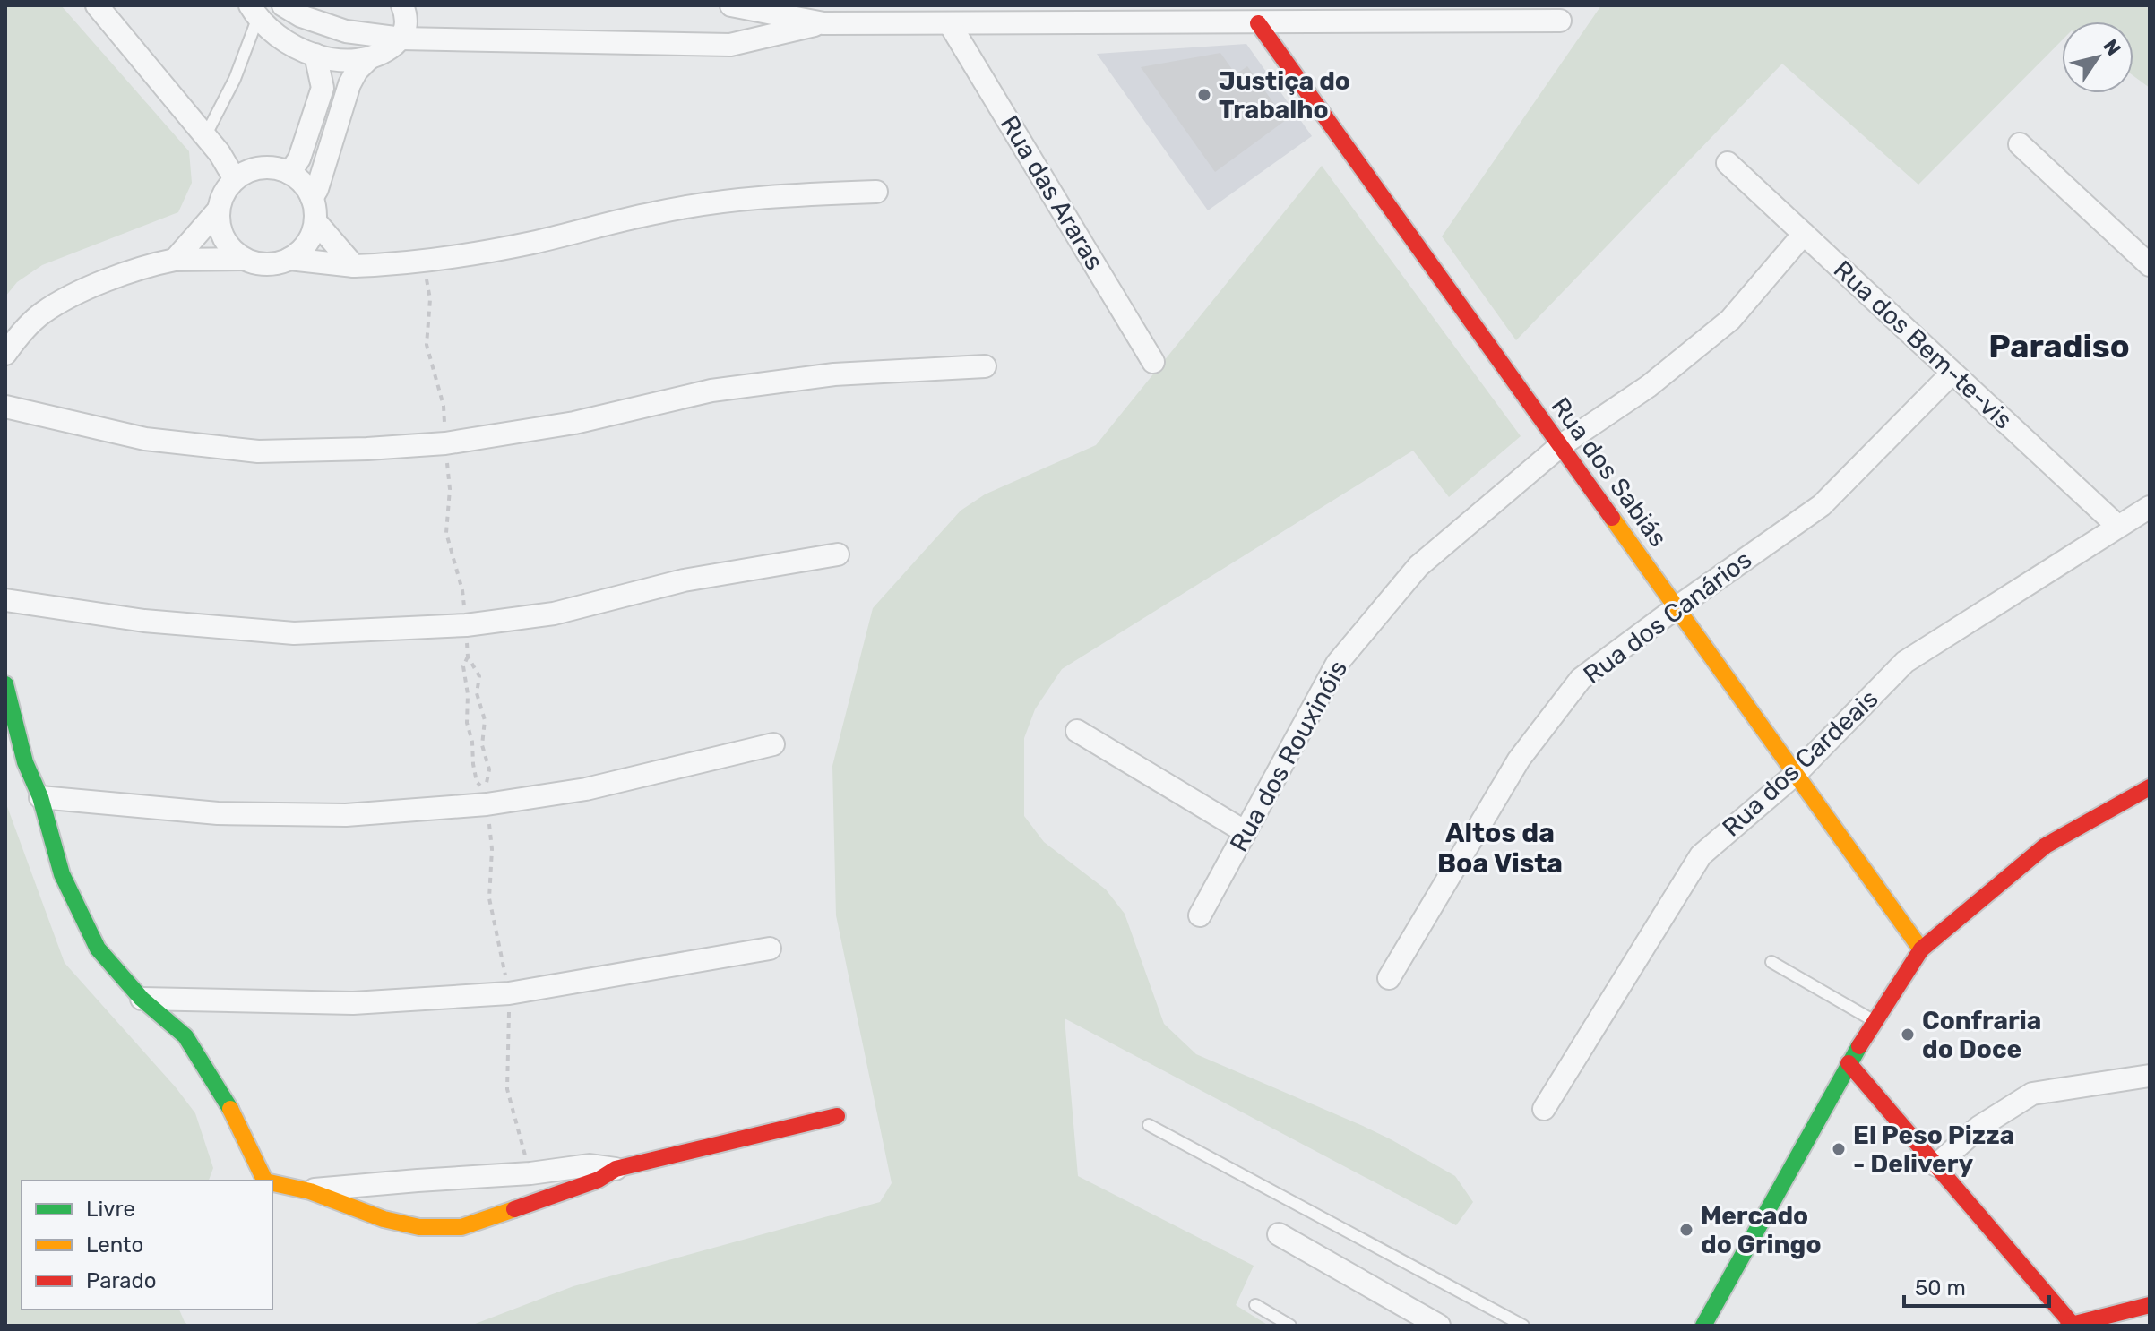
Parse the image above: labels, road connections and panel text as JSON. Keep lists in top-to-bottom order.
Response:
{
  "streets": {
    "street": [
      "Rua das Araras",
      "Rua dos Bem-te-vis",
      "Rua dos Sabiás",
      "Rua dos Canários",
      "Rua dos Rouxinóis",
      "Rua dos Cardeais"
    ]
  },
  "crossings": [
    ["Rua dos Bem-te-vis", "Rua dos Canários"],
    ["Rua dos Bem-te-vis", "Rua dos Rouxinóis"],
    ["Rua dos Bem-te-vis", "Rua dos Cardeais"],
    ["Rua dos Sabiás", "Rua dos Canários"],
    ["Rua dos Sabiás", "Rua dos Rouxinóis"],
    ["Rua dos Sabiás", "Rua dos Cardeais"]
  ],
  "districts": ["Paradiso", "Altos da Boa Vista"],
  "places": [
    "Justiça do Trabalho",
    "Confraria do Doce",
    "El Peso Pizza - Delivery",
    "Mercado do Gringo"
  ],
  "legend": ["Livre", "Lento", "Parado"],
  "scale_bar": "50 m",
  "north": "top right"
}
